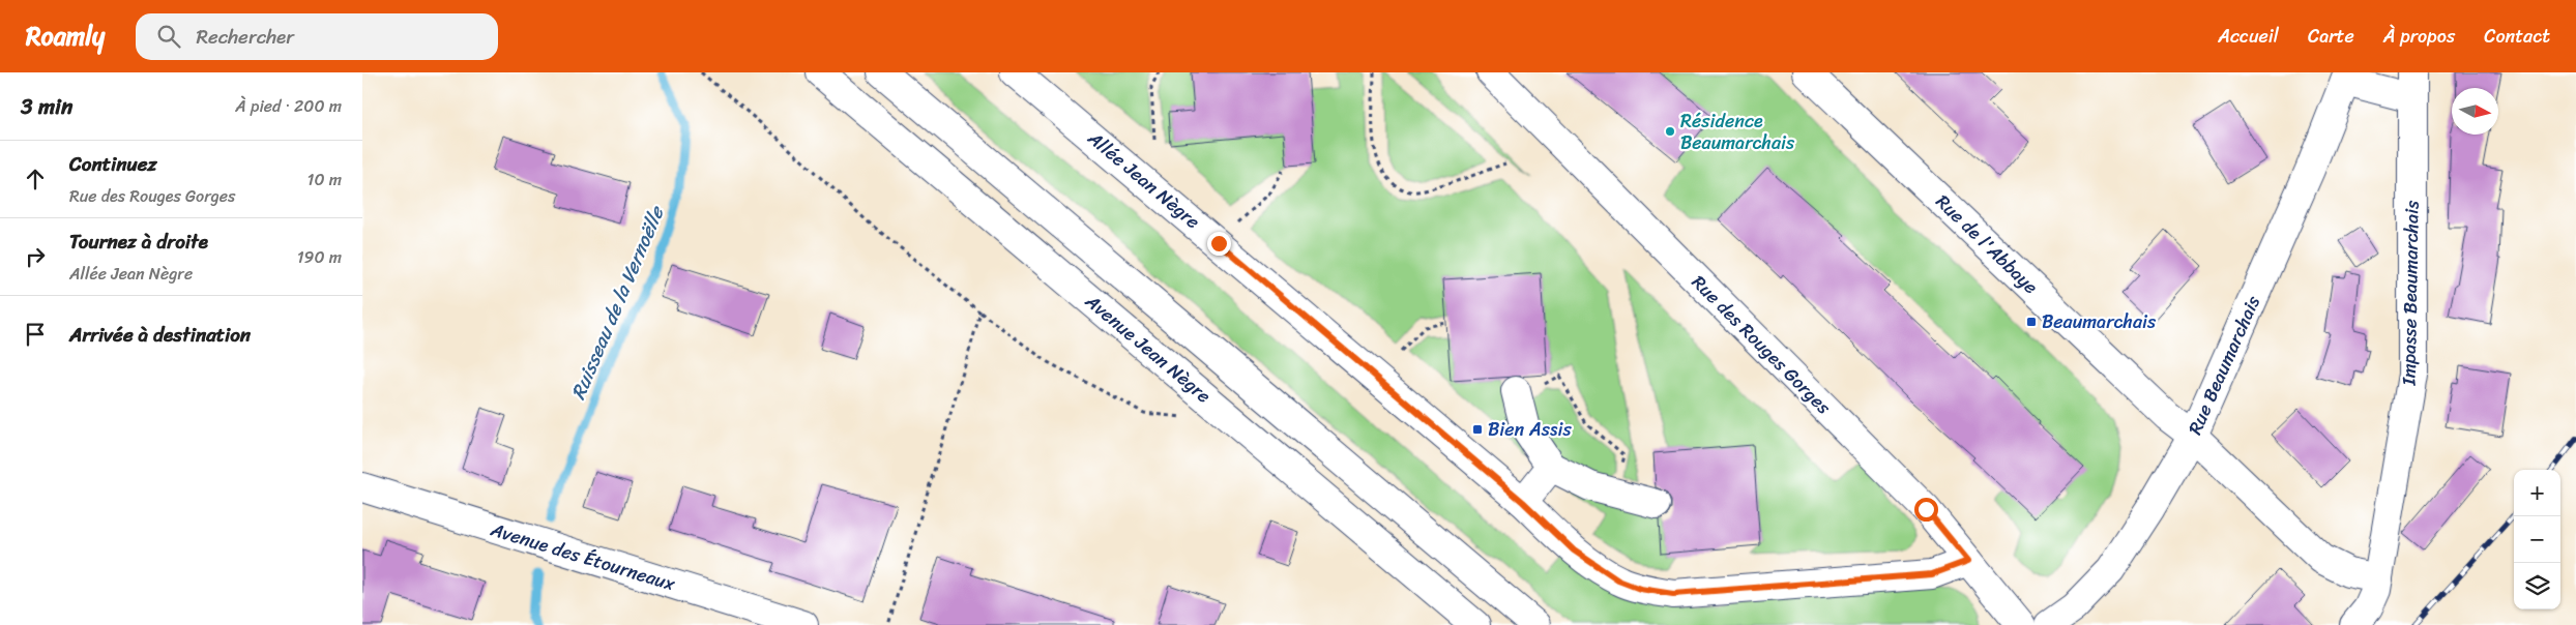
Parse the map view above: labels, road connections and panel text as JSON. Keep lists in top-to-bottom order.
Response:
{
  "streets": {
    "street": [
      "Allée Jean Nègre",
      "Rue de l'Abbaye",
      "Impasse Beaumarchais",
      "Rue des Rouges Gorges",
      "Avenue Jean Nègre",
      "Rue Beaumarchais",
      "Avenue des Étourneaux"
    ]
  },
  "crossings": [
    ["Allée Jean Nègre", "Rue des Rouges Gorges"],
    ["Rue de l'Abbaye", "Rue Beaumarchais"],
    ["Impasse Beaumarchais", "Rue Beaumarchais"]
  ],
  "water": ["Ruisseau de la Vernoëlle"],
  "places": {
    "other": ["Résidence Beaumarchais"],
    "transit": ["Beaumarchais", "Bien Assis"]
  },
  "north": "right",
  "page": {
    "header": "Roamly",
    "search": "Rechercher",
    "nav": [
      "Accueil",
      "Carte",
      "À propos",
      "Contact"
    ],
    "heading": ["3 min", "À pied · 200 m"],
    "list": [
      ["Continuez", "Rue des Rouges Gorges", "10 m"],
      ["Tournez à droite", "Allée Jean Nègre", "190 m"],
      "Arrivée à destination"
    ],
    "map_buttons": ["+", "−"]
  }
}
